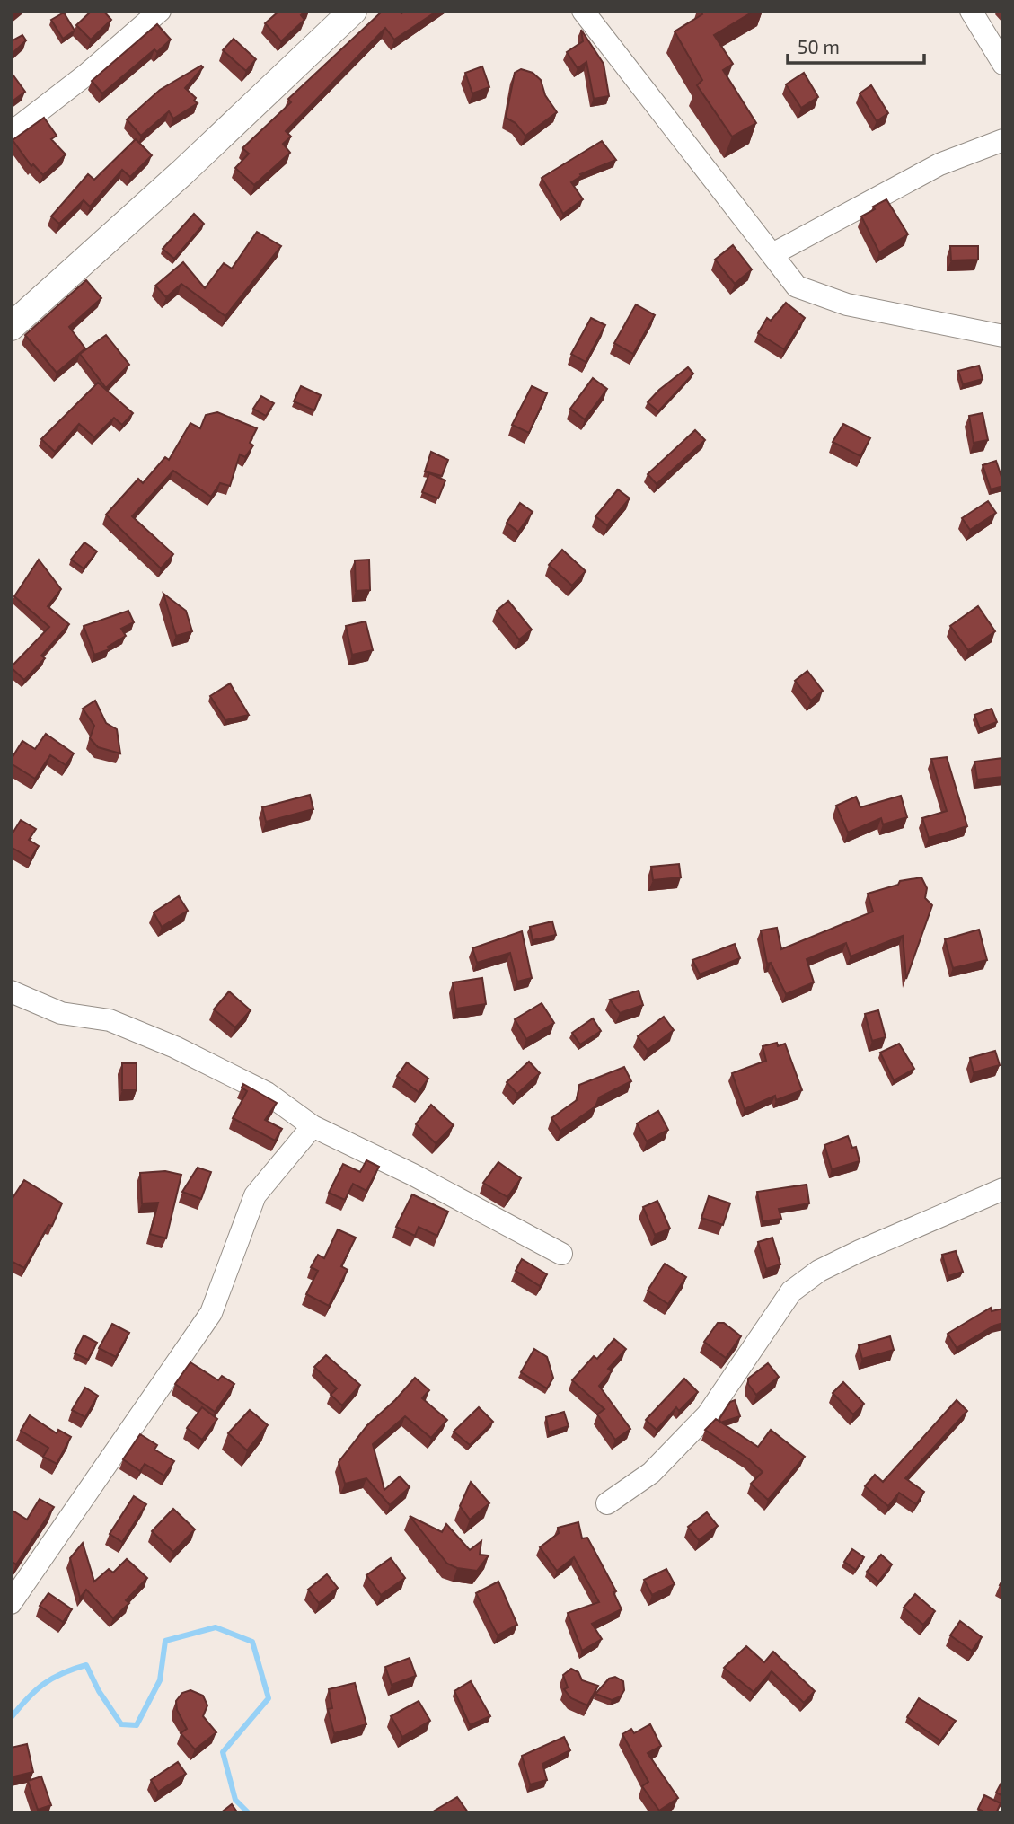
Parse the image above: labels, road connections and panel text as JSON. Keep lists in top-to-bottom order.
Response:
{
  "scale_bar": "50 m"
}
